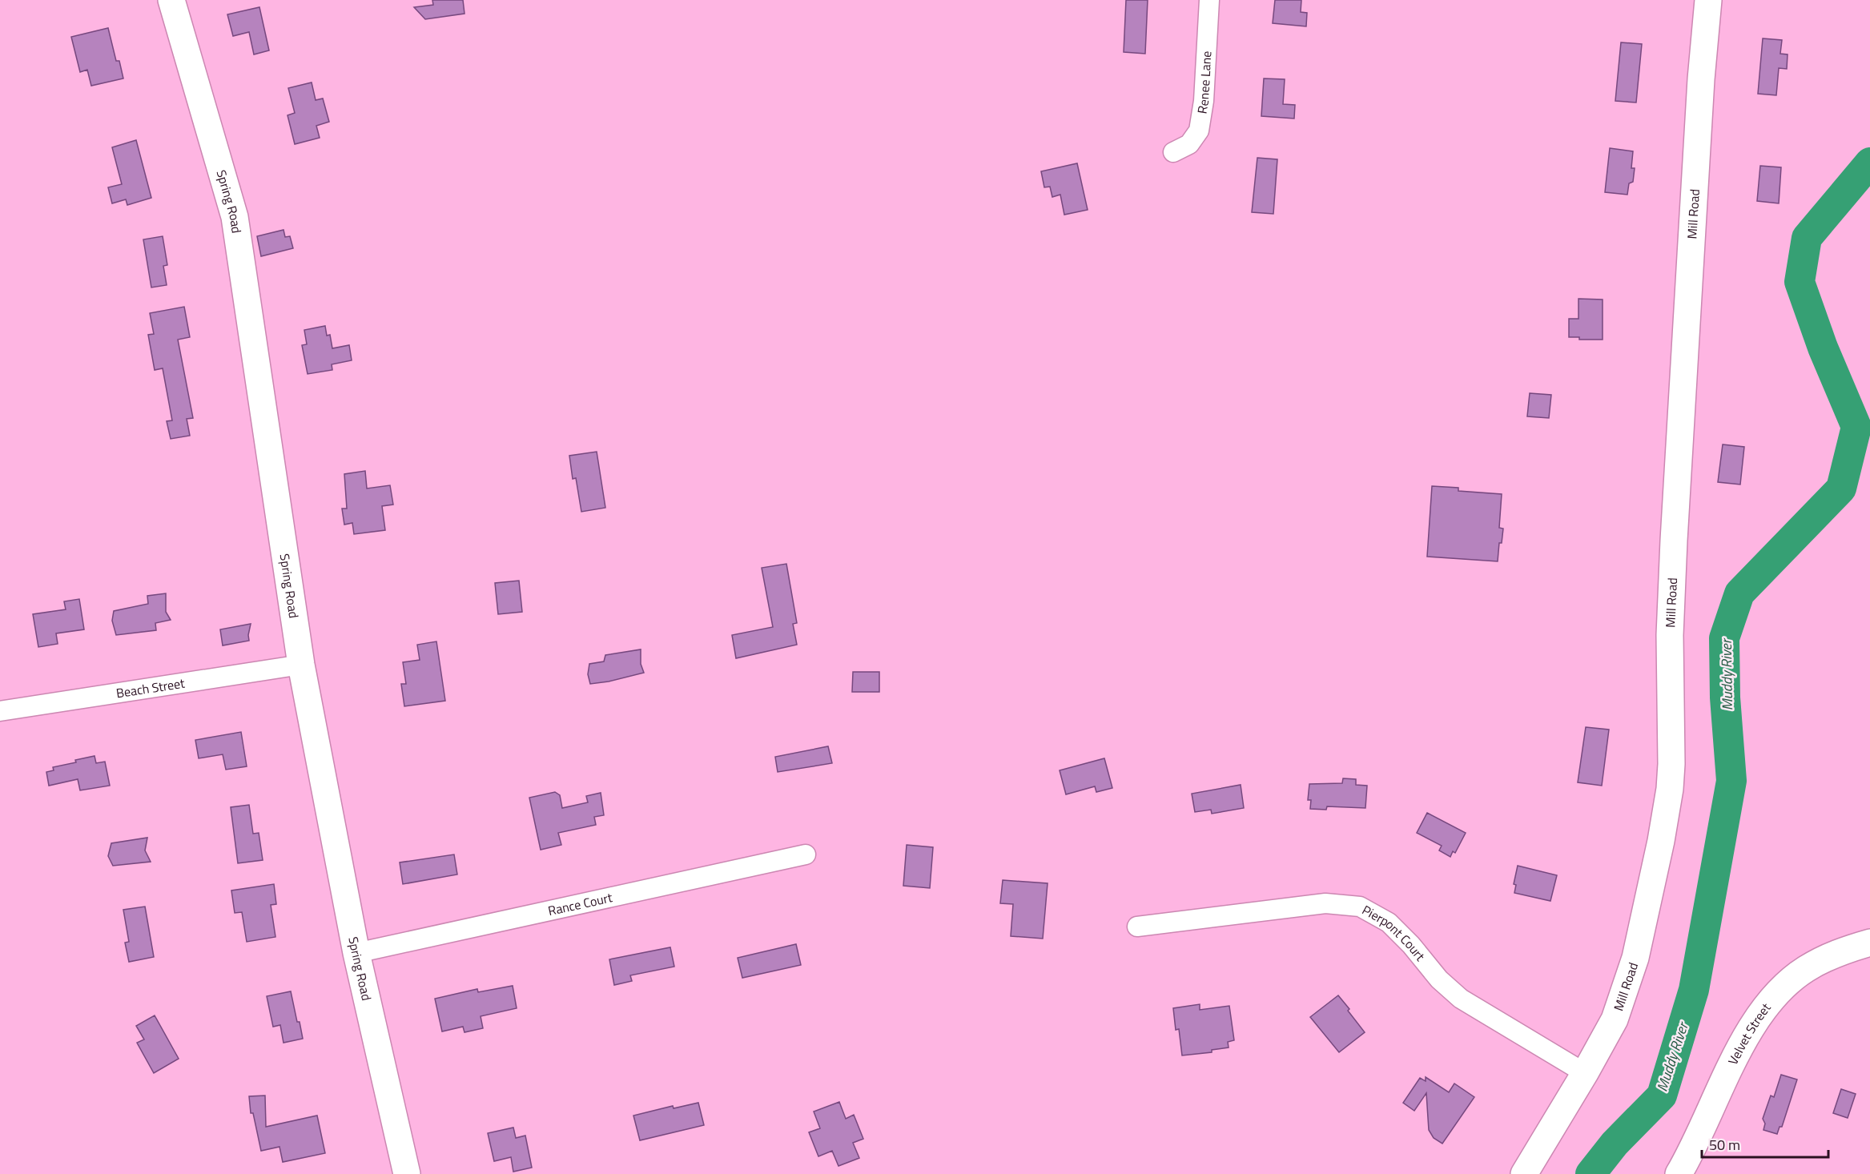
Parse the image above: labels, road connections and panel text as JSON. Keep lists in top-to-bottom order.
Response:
{
  "streets": {
    "street": [
      "Renee Lane",
      "Spring Road",
      "Mill Road",
      "Beach Street",
      "Rance Court",
      "Pierpont Court",
      "Velvet Street"
    ]
  },
  "crossings": [
    ["Spring Road", "Beach Street"],
    ["Spring Road", "Rance Court"],
    ["Mill Road", "Pierpont Court"]
  ],
  "water": ["Muddy River"],
  "scale_bar": "50 m"
}
